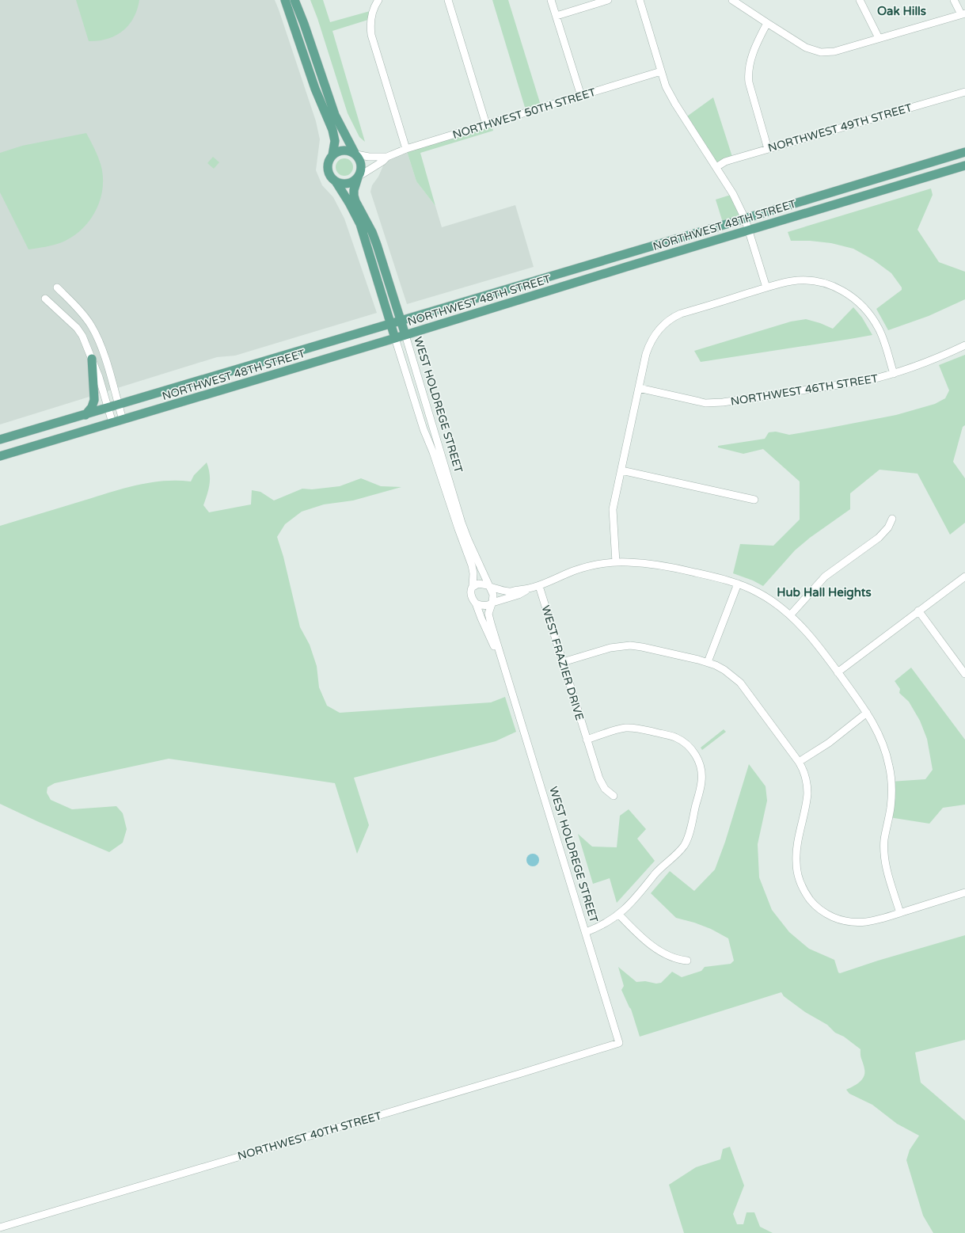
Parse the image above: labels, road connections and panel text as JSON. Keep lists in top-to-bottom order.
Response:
{
  "streets": {
    "main road": ["NORTHWEST 48TH STREET", "WEST HOLDREGE STREET"],
    "street": [
      "NORTHWEST 50TH STREET",
      "NORTHWEST 49TH STREET",
      "NORTHWEST 46TH STREET",
      "WEST FRAZIER DRIVE",
      "NORTHWEST 40TH STREET"
    ]
  },
  "crossings": [
    ["NORTHWEST 50TH STREET", "WEST HOLDREGE STREET"],
    ["NORTHWEST 48TH STREET", "WEST HOLDREGE STREET"],
    ["WEST HOLDREGE STREET", "NORTHWEST 40TH STREET"]
  ],
  "districts": ["Oak Hills", "Hub Hall Heights"]
}
